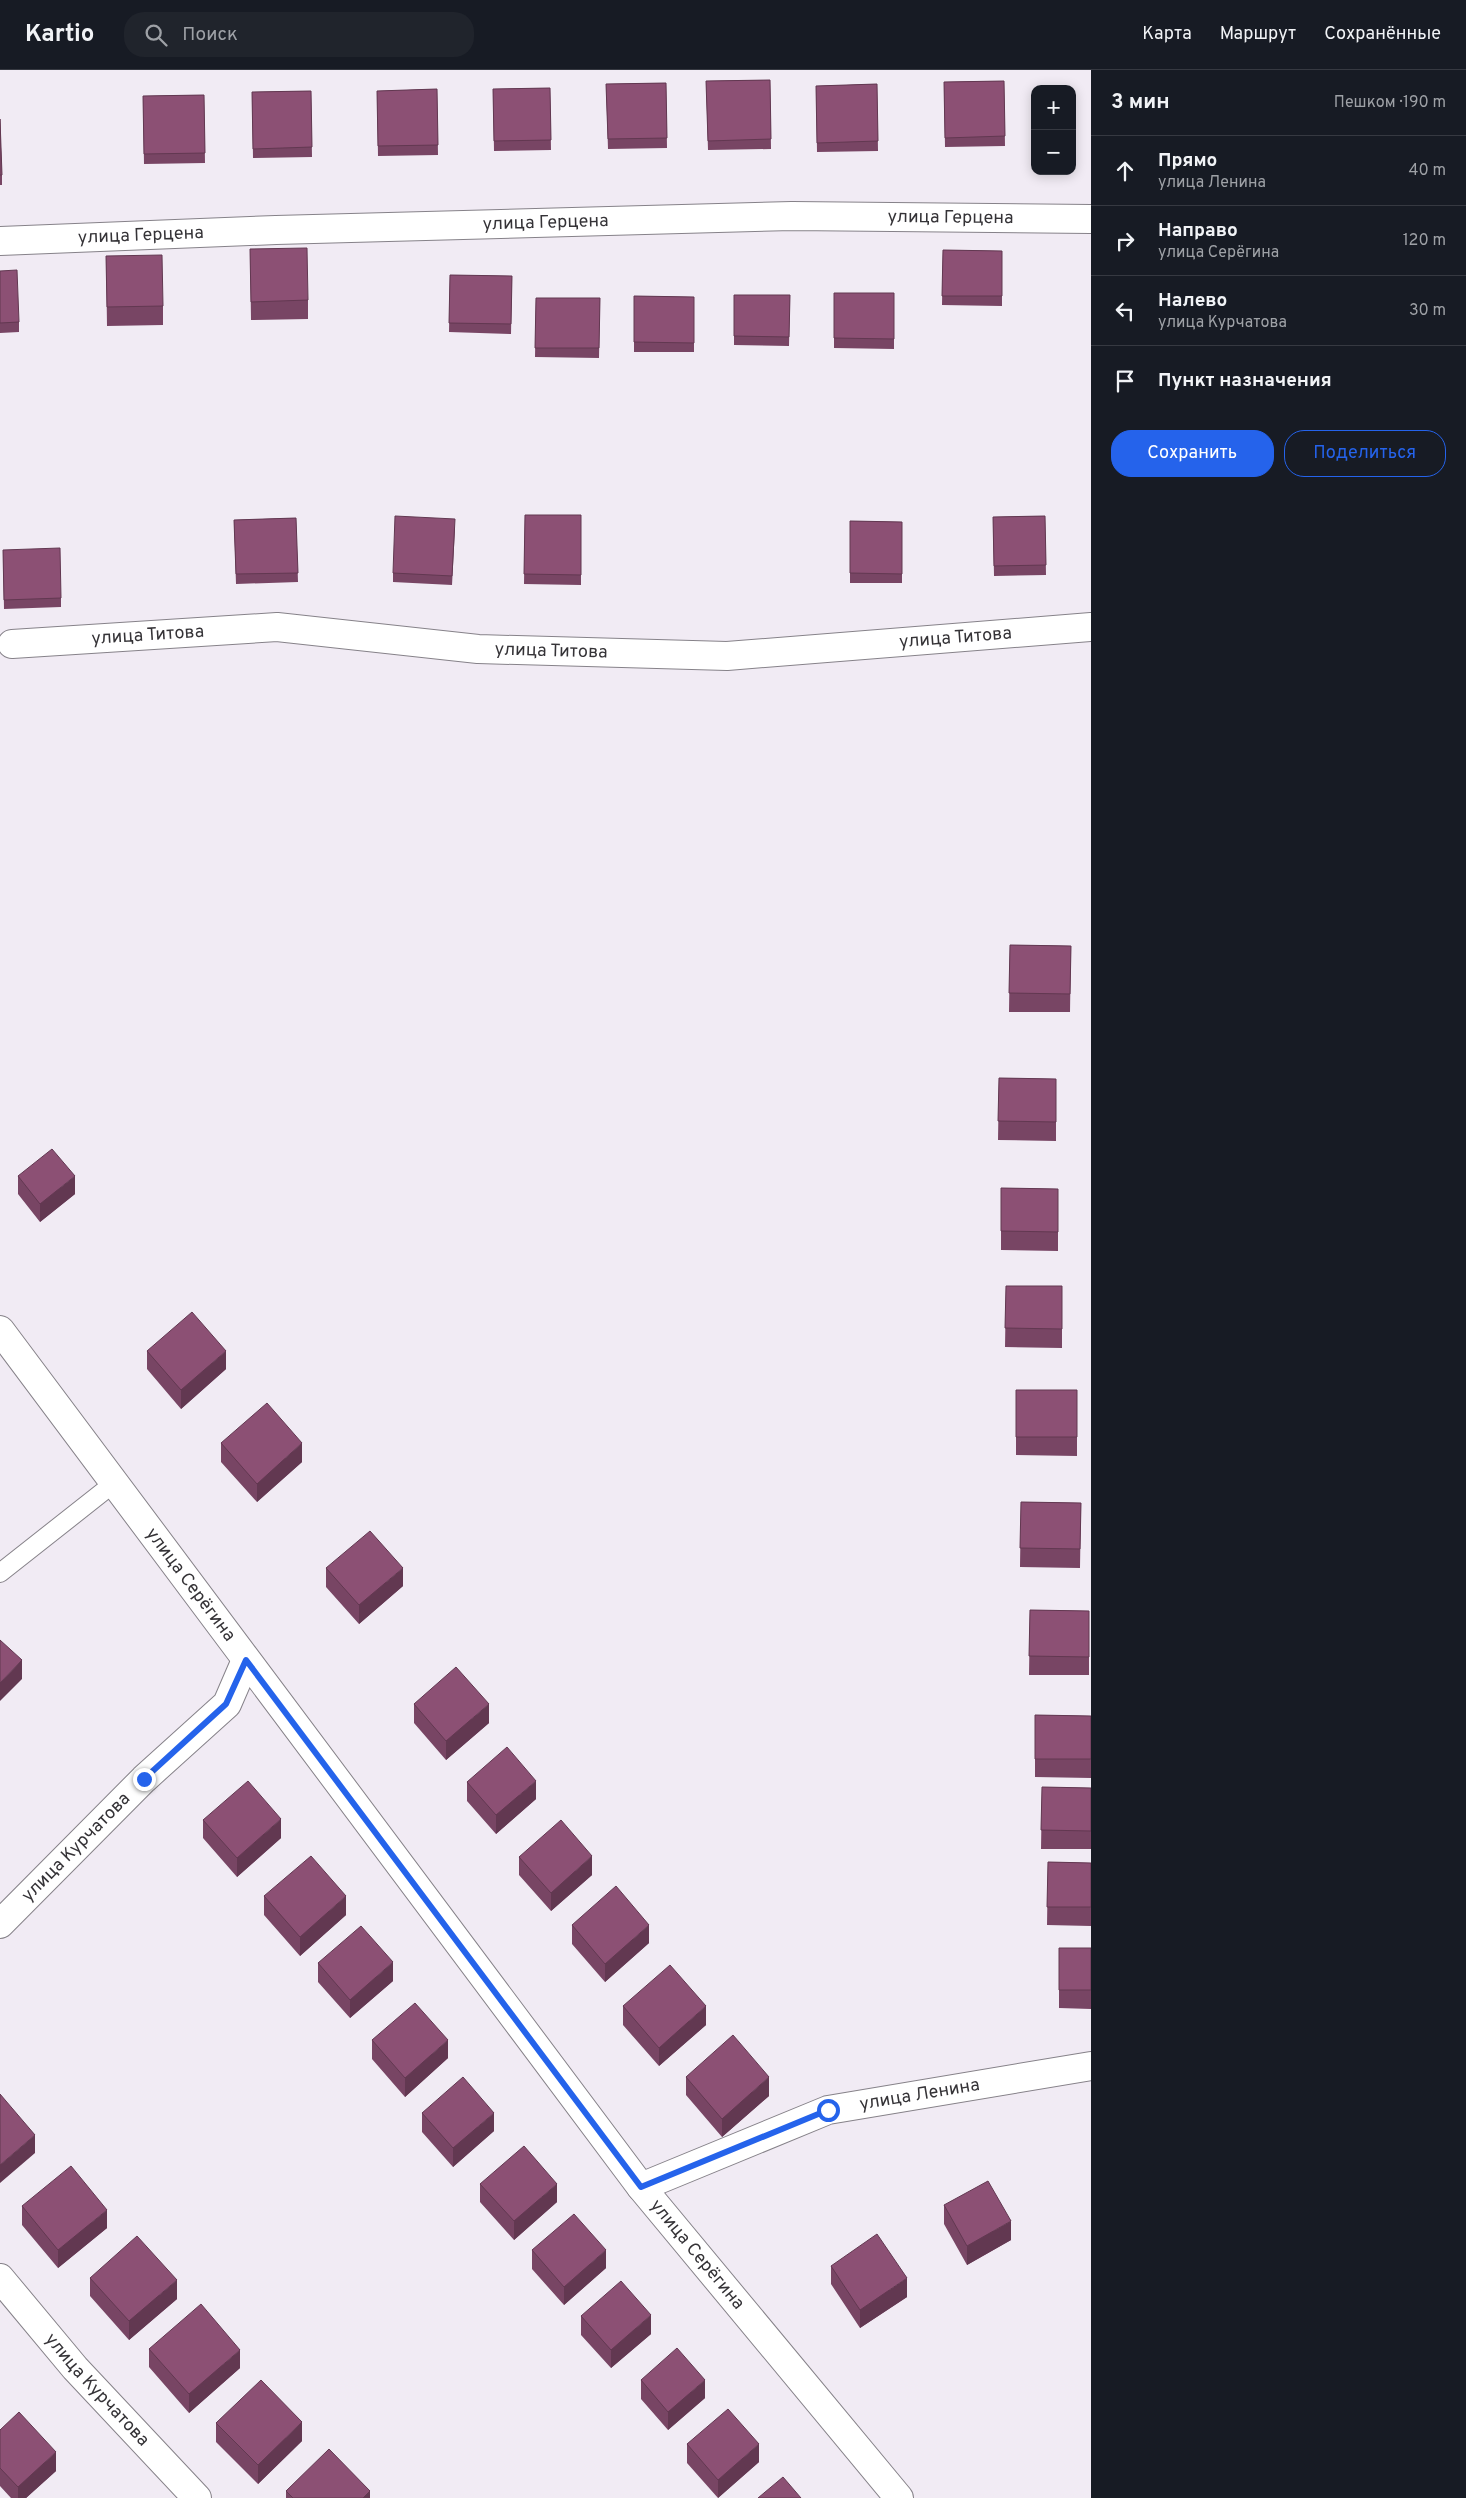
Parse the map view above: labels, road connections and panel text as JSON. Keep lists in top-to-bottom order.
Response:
{
  "streets": {
    "street": [
      "улица Герцена",
      "улица Титова",
      "улица Серёгина",
      "улица Курчатова",
      "улица Ленина"
    ]
  },
  "crossings": [
    ["улица Серёгина", "улица Курчатова"],
    ["улица Серёгина", "улица Ленина"]
  ],
  "page": {
    "header": "Kartio",
    "search": "Поиск",
    "nav": ["Карта", "Маршрут", "Сохранённые"],
    "heading": ["3 мин", "Пешком · 190 m"],
    "map_buttons": ["+", "−"],
    "list": [
      ["Прямо", "улица Ленина", "40 m"],
      ["Направо", "улица Серёгина", "120 m"],
      ["Налево", "улица Курчатова", "30 m"],
      "Пункт назначения"
    ],
    "buttons": ["Сохранить", "Поделиться"]
  }
}
